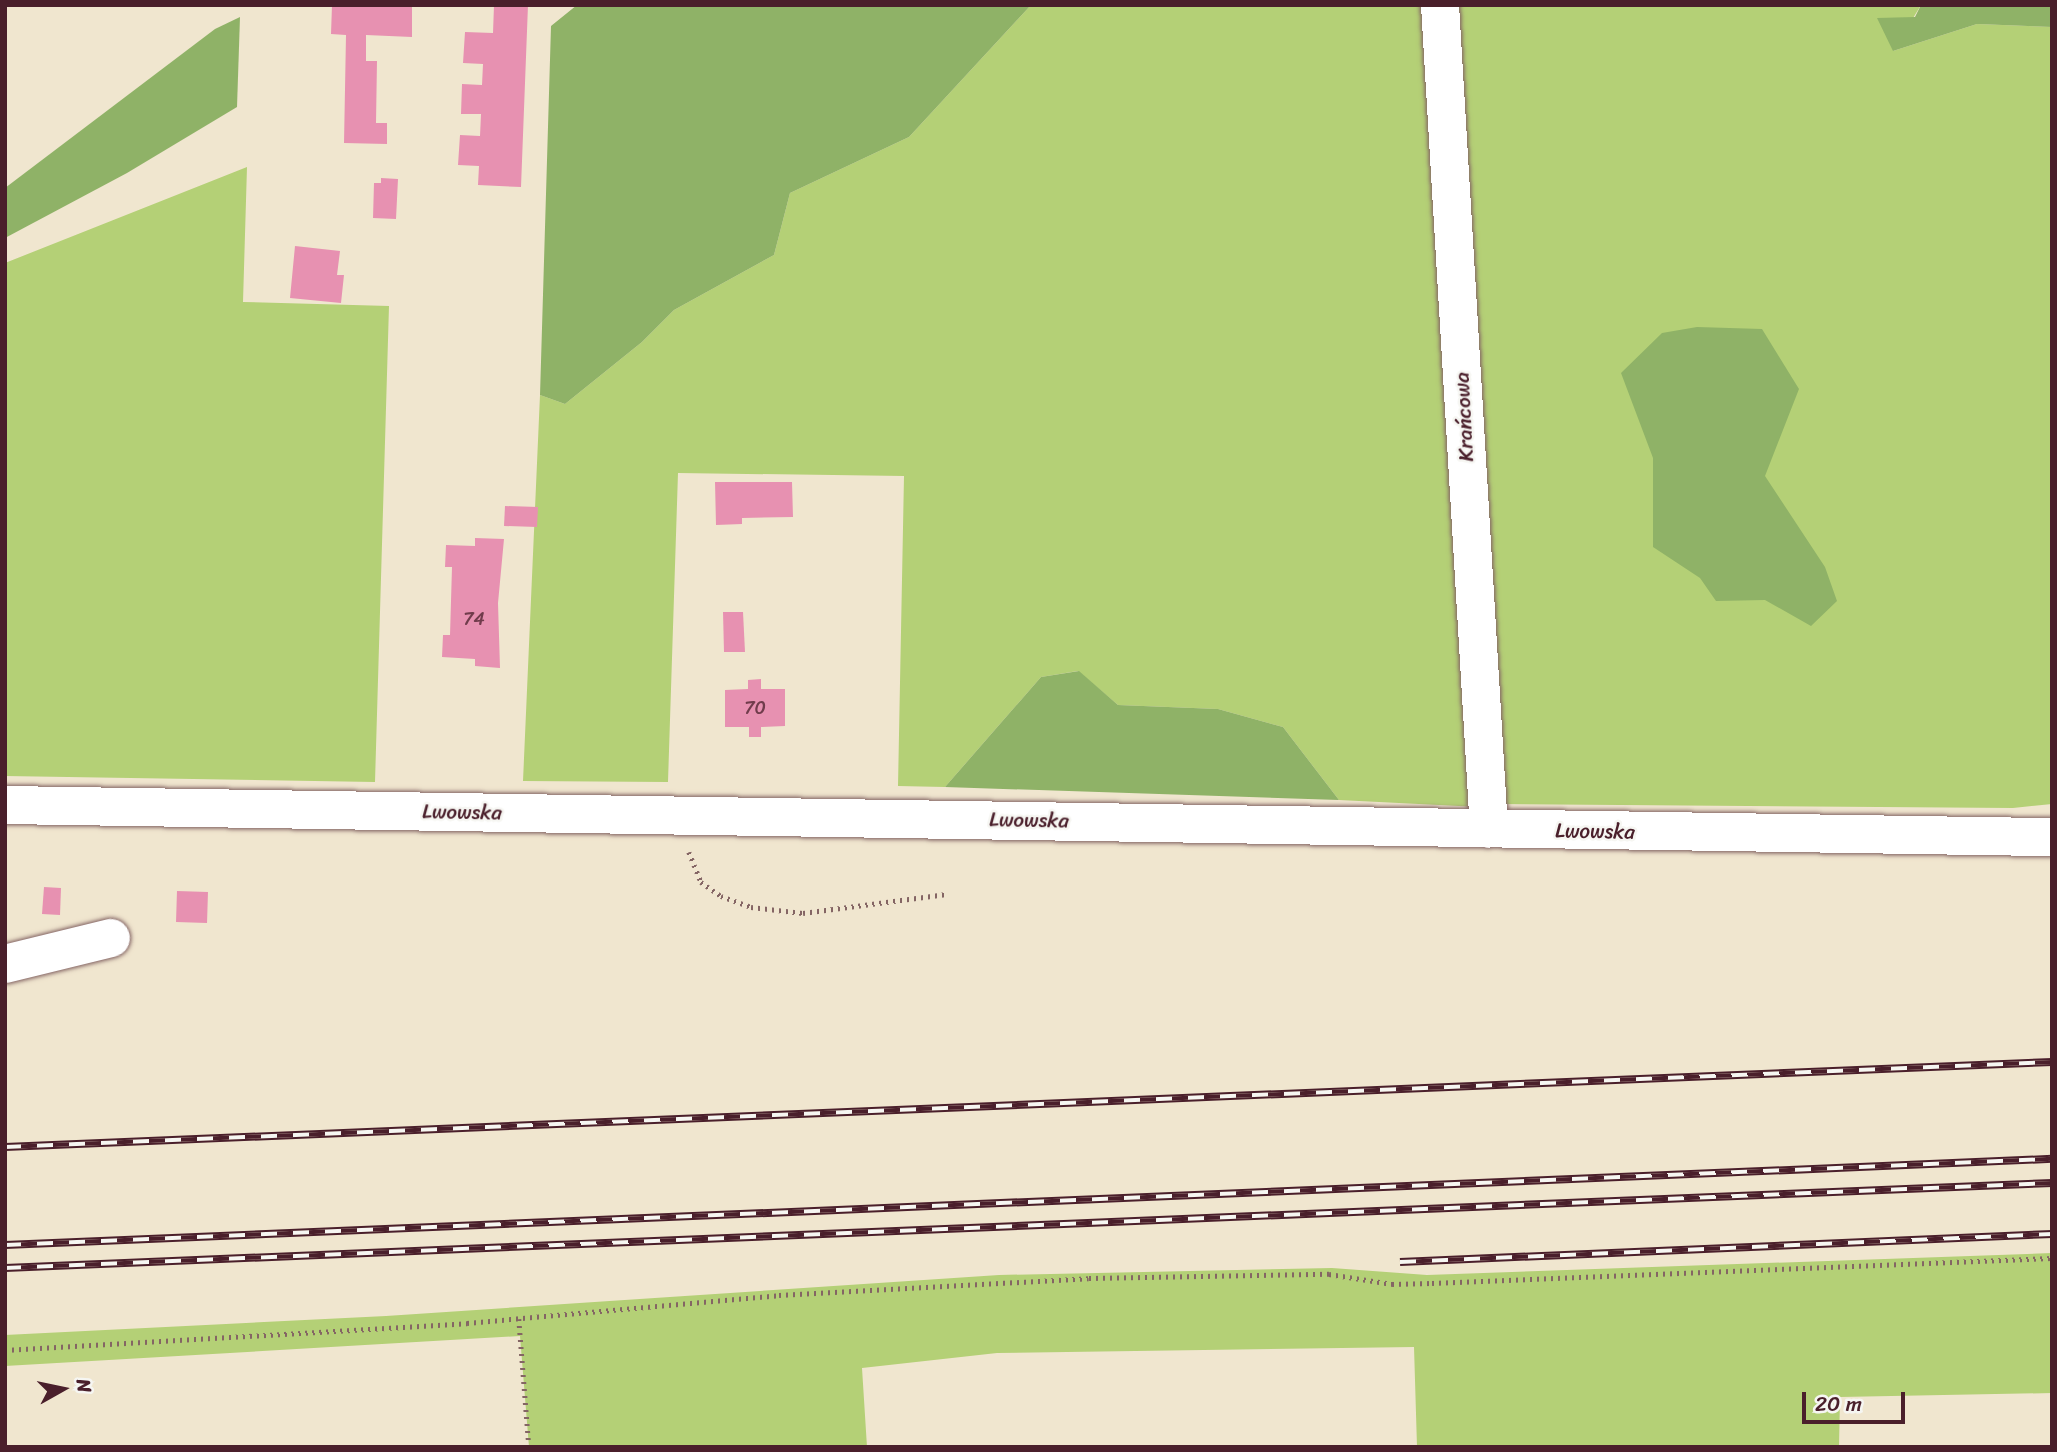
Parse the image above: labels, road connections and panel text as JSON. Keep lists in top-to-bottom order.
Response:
{
  "streets": {
    "main road": ["Krańcowa", "Lwowska"]
  },
  "crossings": [
    ["Krańcowa", "Lwowska"]
  ],
  "house_numbers": ["74", "70"],
  "scale_bar": "20 m",
  "north": "right"
}
